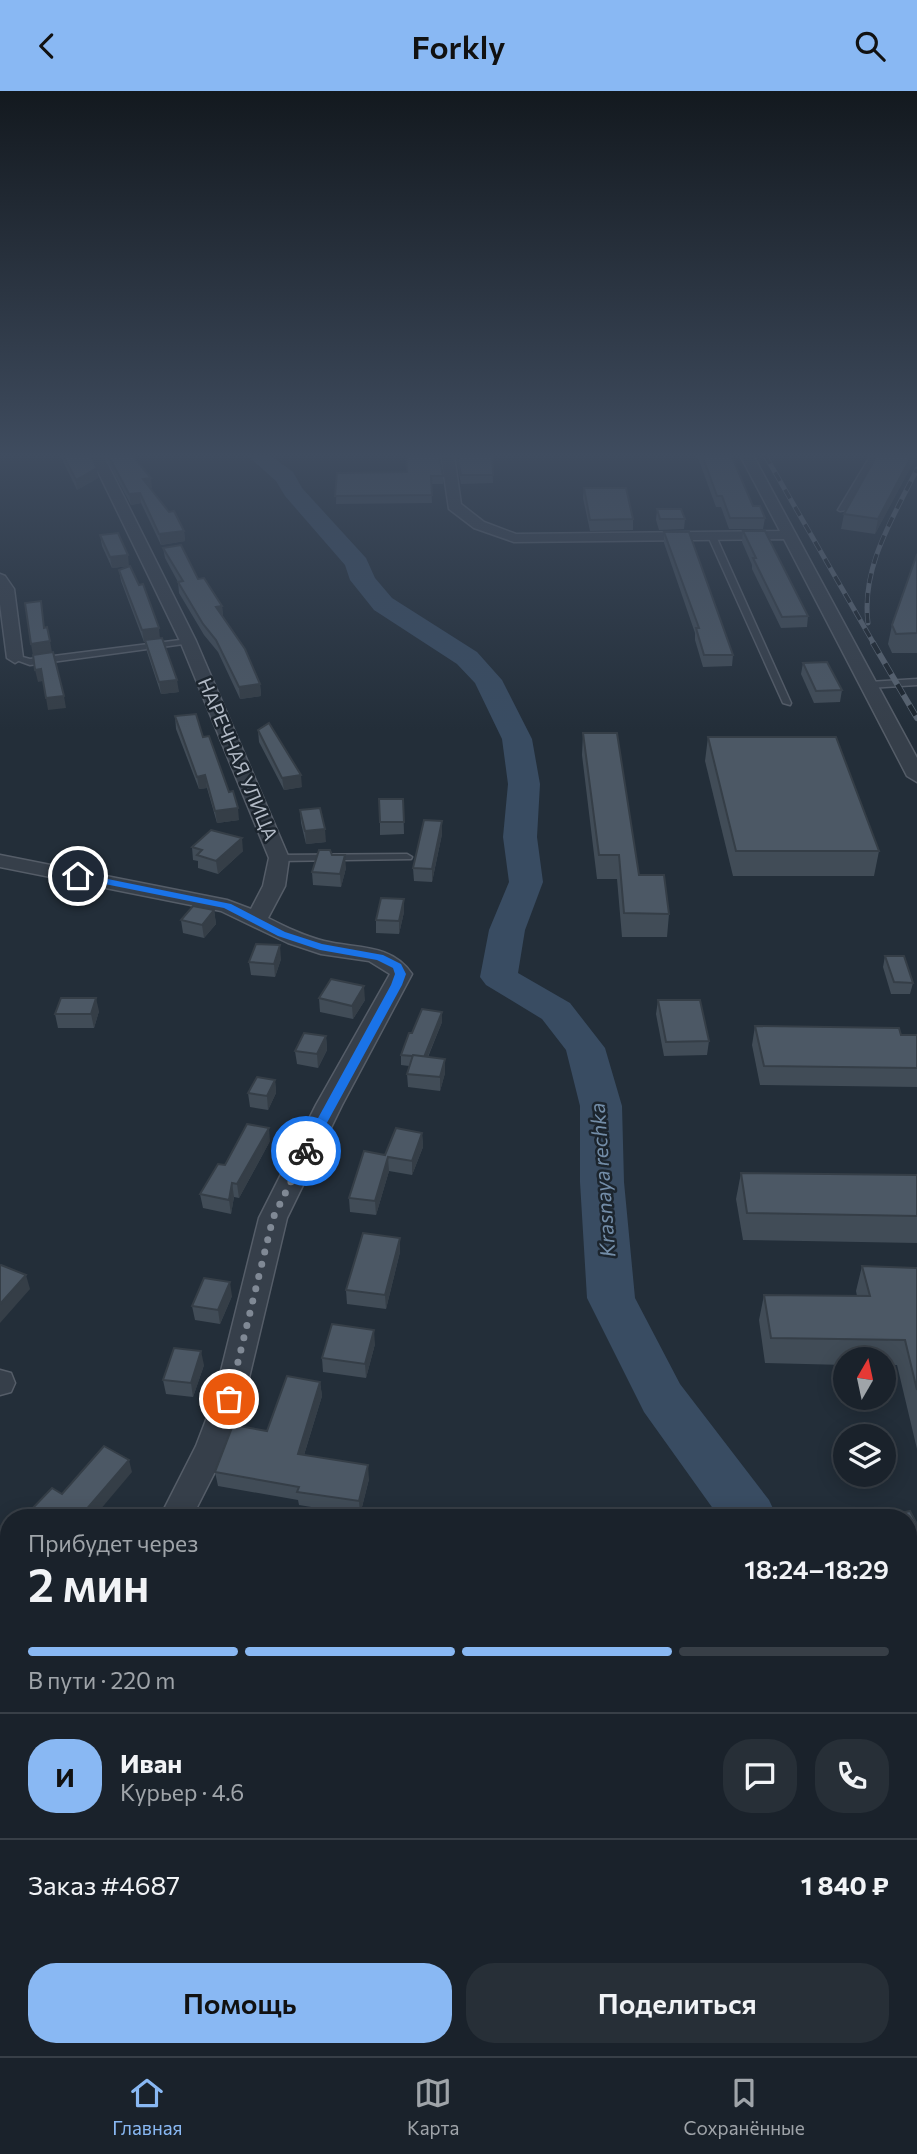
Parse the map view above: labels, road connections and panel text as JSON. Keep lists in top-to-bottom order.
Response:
{
  "streets": {
    "street": ["НАРЕЧНАЯ УЛИЦА"]
  },
  "water": ["Krasnaya rechka"],
  "north": "top",
  "page": {
    "header": "Forkly",
    "heading": ["2 мин", "Прибудет через", "18:24–18:29"],
    "panel": [
      "Иван",
      "Курьер · 4.6",
      "Заказ #4687",
      "1 840 ₽"
    ],
    "bar": "В пути · 220 m",
    "round": "И",
    "buttons": ["Помощь", "Поделиться"],
    "tabs": ["Главная", "Карта", "Сохранённые"]
  }
}
